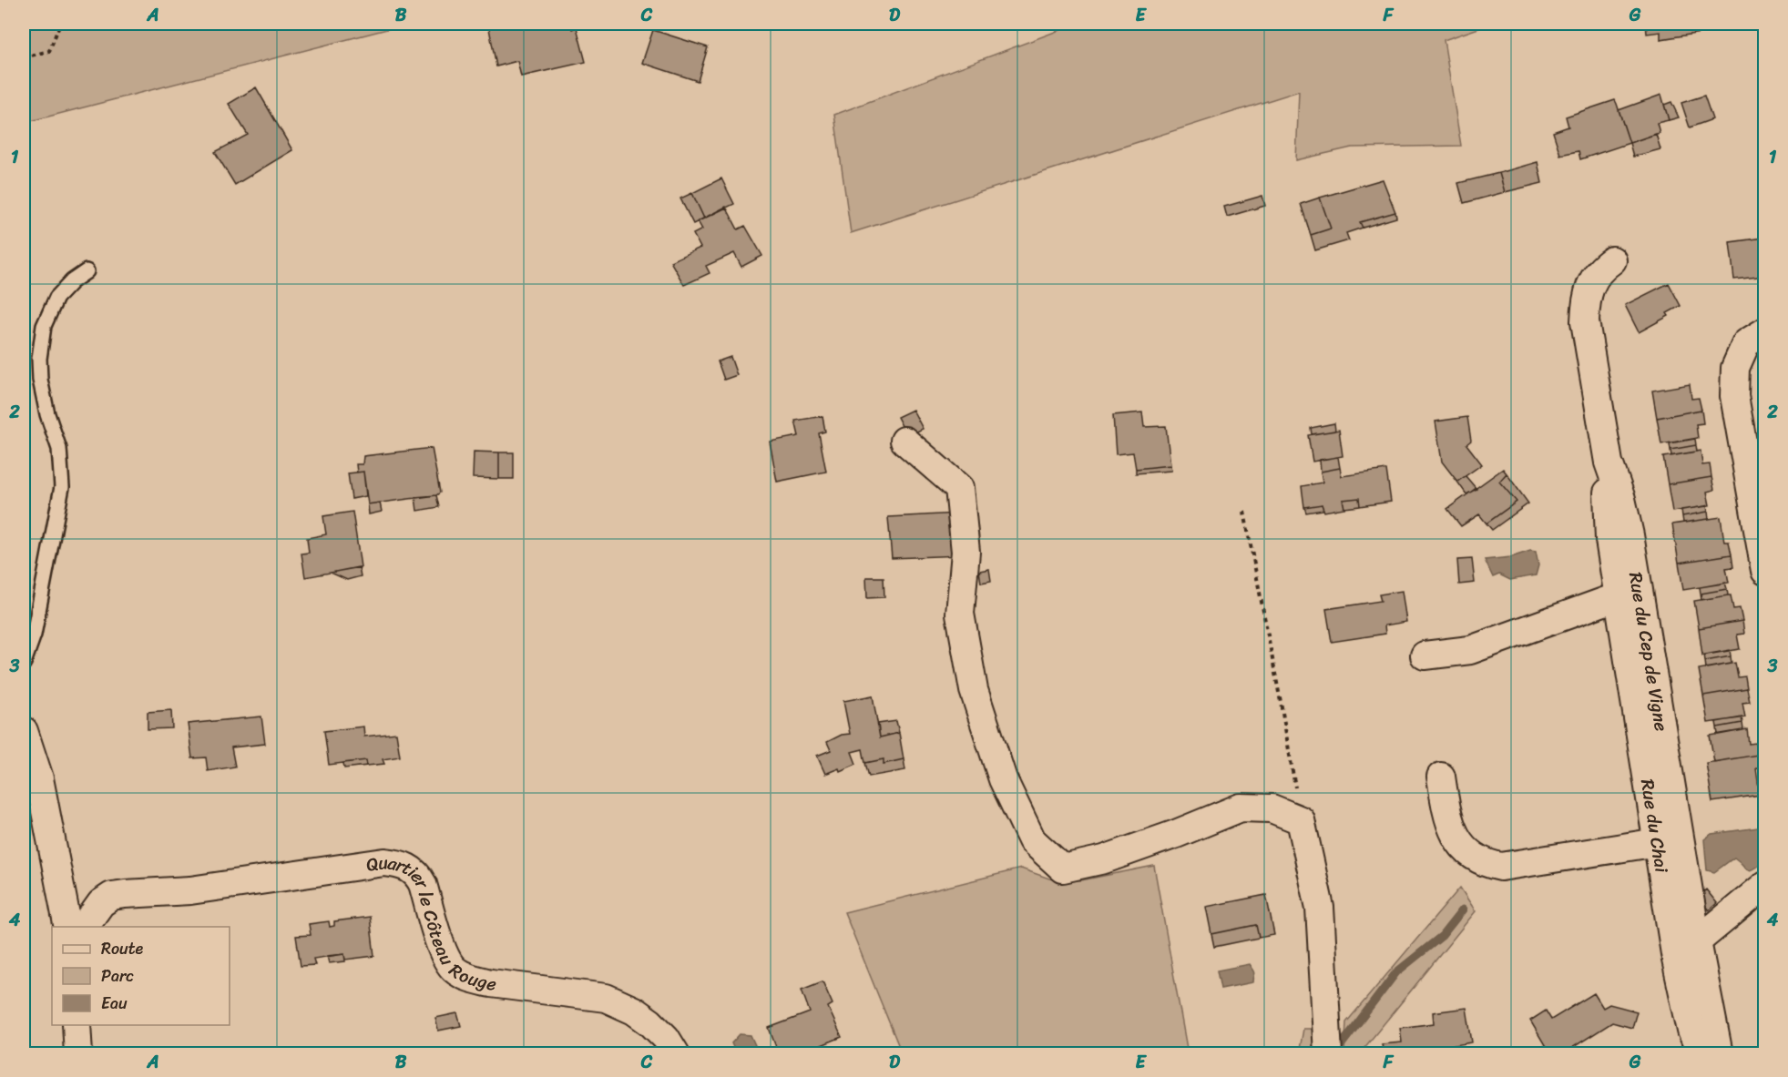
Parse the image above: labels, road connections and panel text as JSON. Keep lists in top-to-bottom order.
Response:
{
  "streets": {
    "street": ["Rue du Cep de Vigne", "Rue du Chai", "Quartier le Côteau Rouge"]
  },
  "crossings": [
    ["Rue du Cep de Vigne", "Rue du Chai"]
  ],
  "legend": ["Route", "Parc", "Eau"],
  "grid": {
    "columns": [
      "A",
      "B",
      "C",
      "D",
      "E",
      "F",
      "G"
    ],
    "rows": [
      "1",
      "2",
      "3",
      "4"
    ]
  }
}
